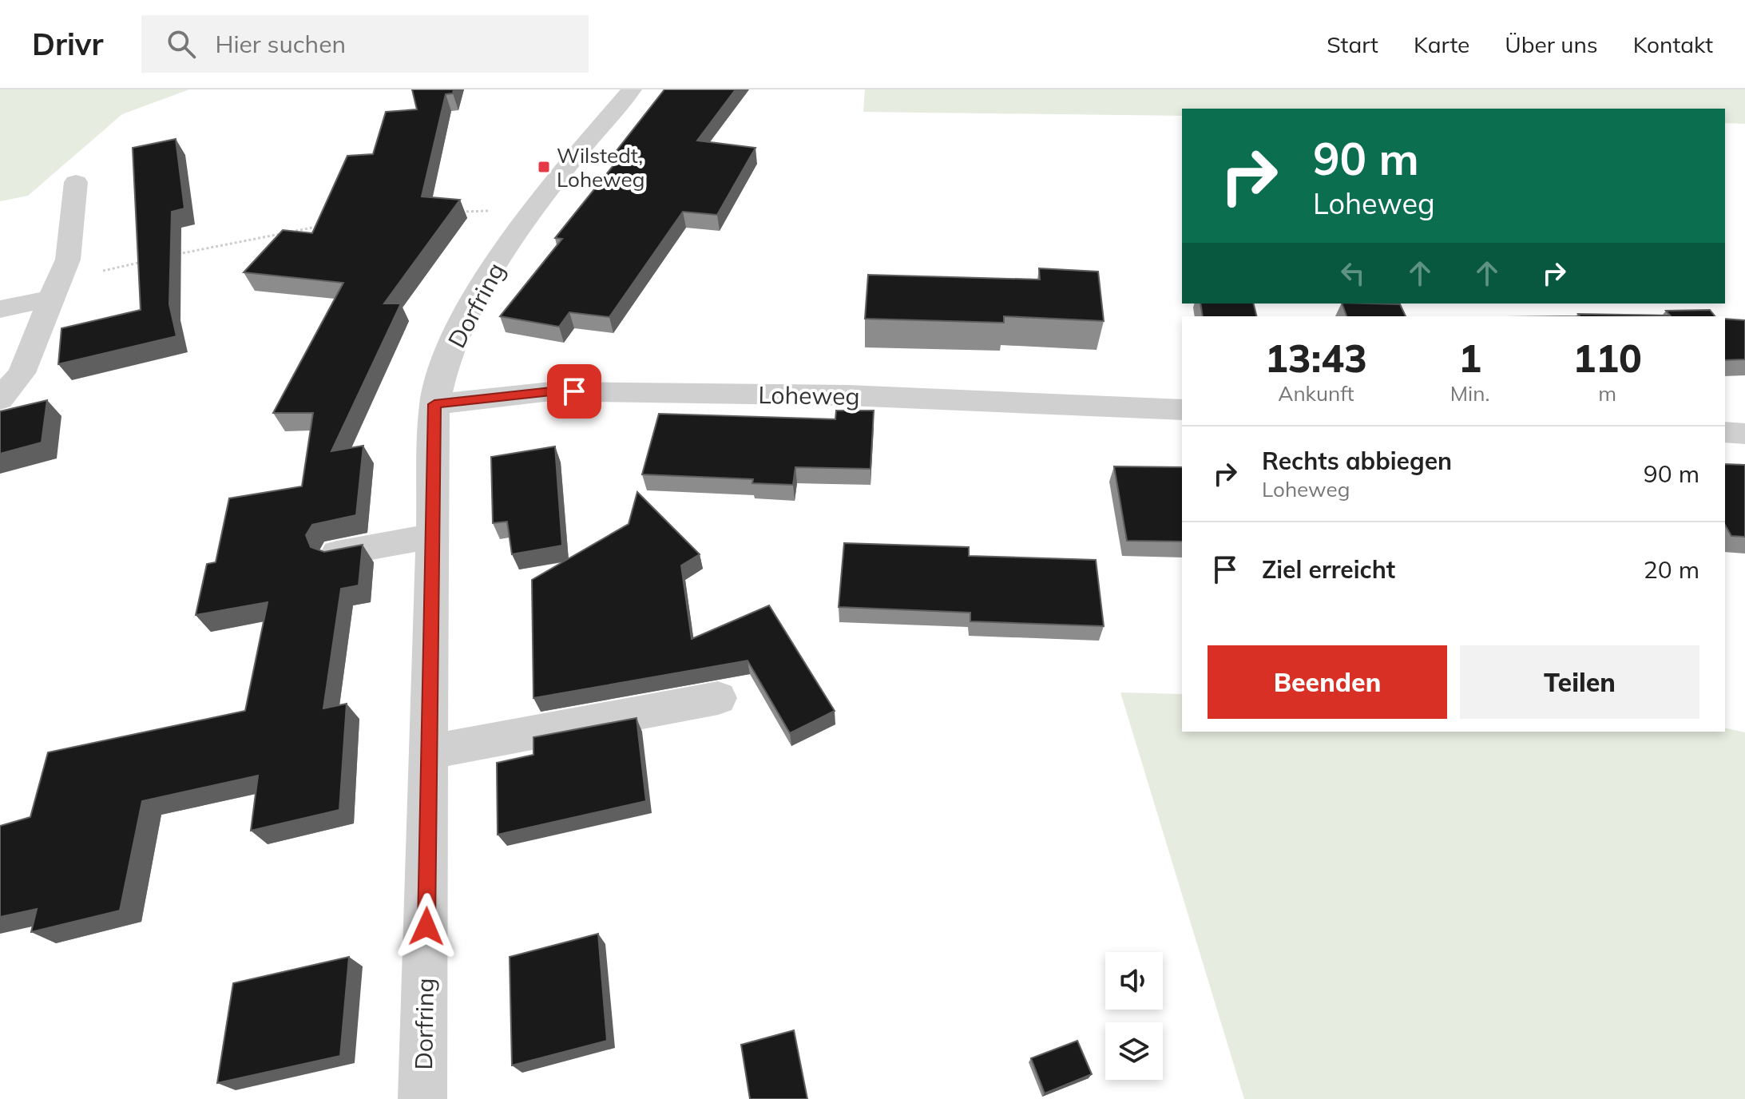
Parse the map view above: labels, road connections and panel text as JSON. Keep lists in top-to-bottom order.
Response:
{
  "streets": {
    "street": ["Dorfring", "Loheweg"]
  },
  "crossings": [
    ["Dorfring", "Loheweg"]
  ],
  "places": {
    "transit": ["Wilstedt, Loheweg"]
  },
  "page": {
    "header": "Drivr",
    "search": "Hier suchen",
    "nav": [
      "Start",
      "Karte",
      "Über uns",
      "Kontakt"
    ],
    "turn": ["90 m", "Loheweg"],
    "eta": [
      "13:43",
      "Ankunft",
      "1",
      "Min.",
      "110",
      "m"
    ],
    "list": [
      {
        "name": "Rechts abbiegen",
        "note": "Loheweg",
        "value": "90 m"
      },
      {
        "name": "Ziel erreicht",
        "value": "20 m"
      }
    ],
    "buttons": ["Beenden", "Teilen"]
  }
}
